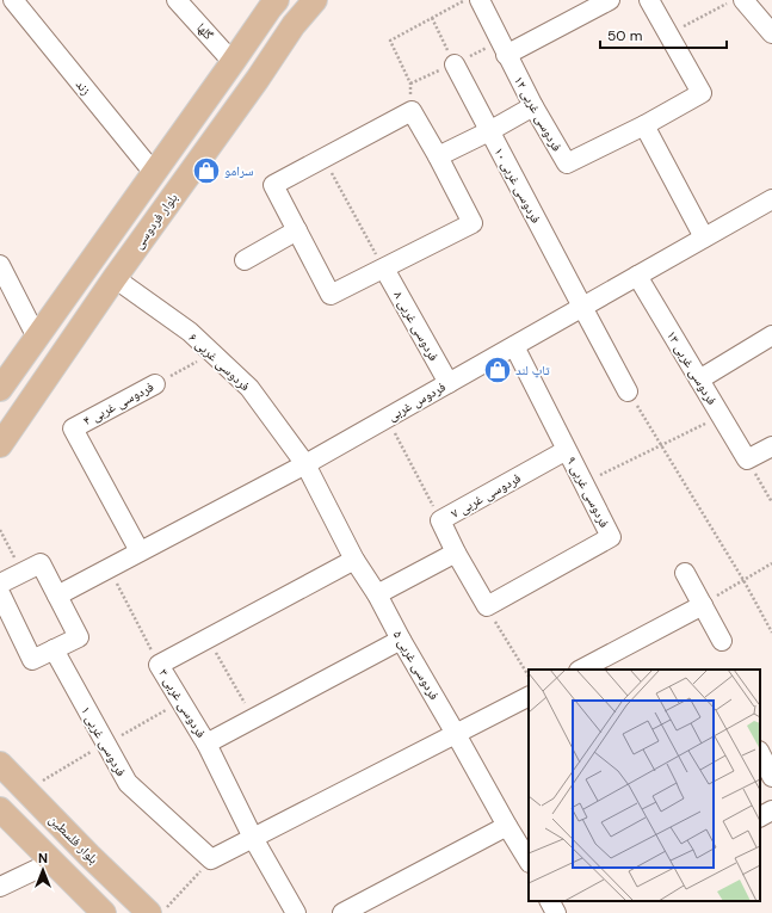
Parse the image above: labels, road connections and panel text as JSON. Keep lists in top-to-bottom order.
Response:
{
  "streets": {
    "main road": ["بلوار فردوسی", "بلوار فلسطین"],
    "street": [
      "گلها",
      "زند",
      "فردوسی غربی ۱۲",
      "فردوسی غربی ۱۰",
      "فردوسی غربی ۸",
      "فردوسی غربی ۶",
      "فردوسی غربی ۱۳",
      "فردوس غربی",
      "فردوسی غربی ۴",
      "فردوسی غربی ۹",
      "فردوسی غربی ۷",
      "فردوسی غربی ۵",
      "فردوسی غربی ۳",
      "فردوسی غربی ۱"
    ]
  },
  "crossings": [
    ["فردوسی غربی ۱۰", "فردوس غربی"],
    ["بلوار فردوسی", "فردوسی غربی ۶"],
    ["فردوسی غربی ۸", "فردوس غربی"],
    ["فردوسی غربی ۶", "فردوس غربی"],
    ["فردوسی غربی ۶", "فردوسی غربی ۴"],
    ["فردوسی غربی ۶", "فردوسی غربی ۵"],
    ["فردوسی غربی ۱۳", "فردوس غربی"],
    ["فردوس غربی", "فردوسی غربی ۴"],
    ["فردوس غربی", "فردوسی غربی ۹"],
    ["فردوس غربی", "فردوسی غربی ۵"],
    ["فردوسی غربی ۹", "فردوسی غربی ۷"],
    ["فردوسی غربی ۵", "فردوسی غربی ۳"]
  ],
  "places": {
    "shop": ["سرامو", "تاپ لند"]
  },
  "scale_bar": "50 m",
  "north": "top"
}
